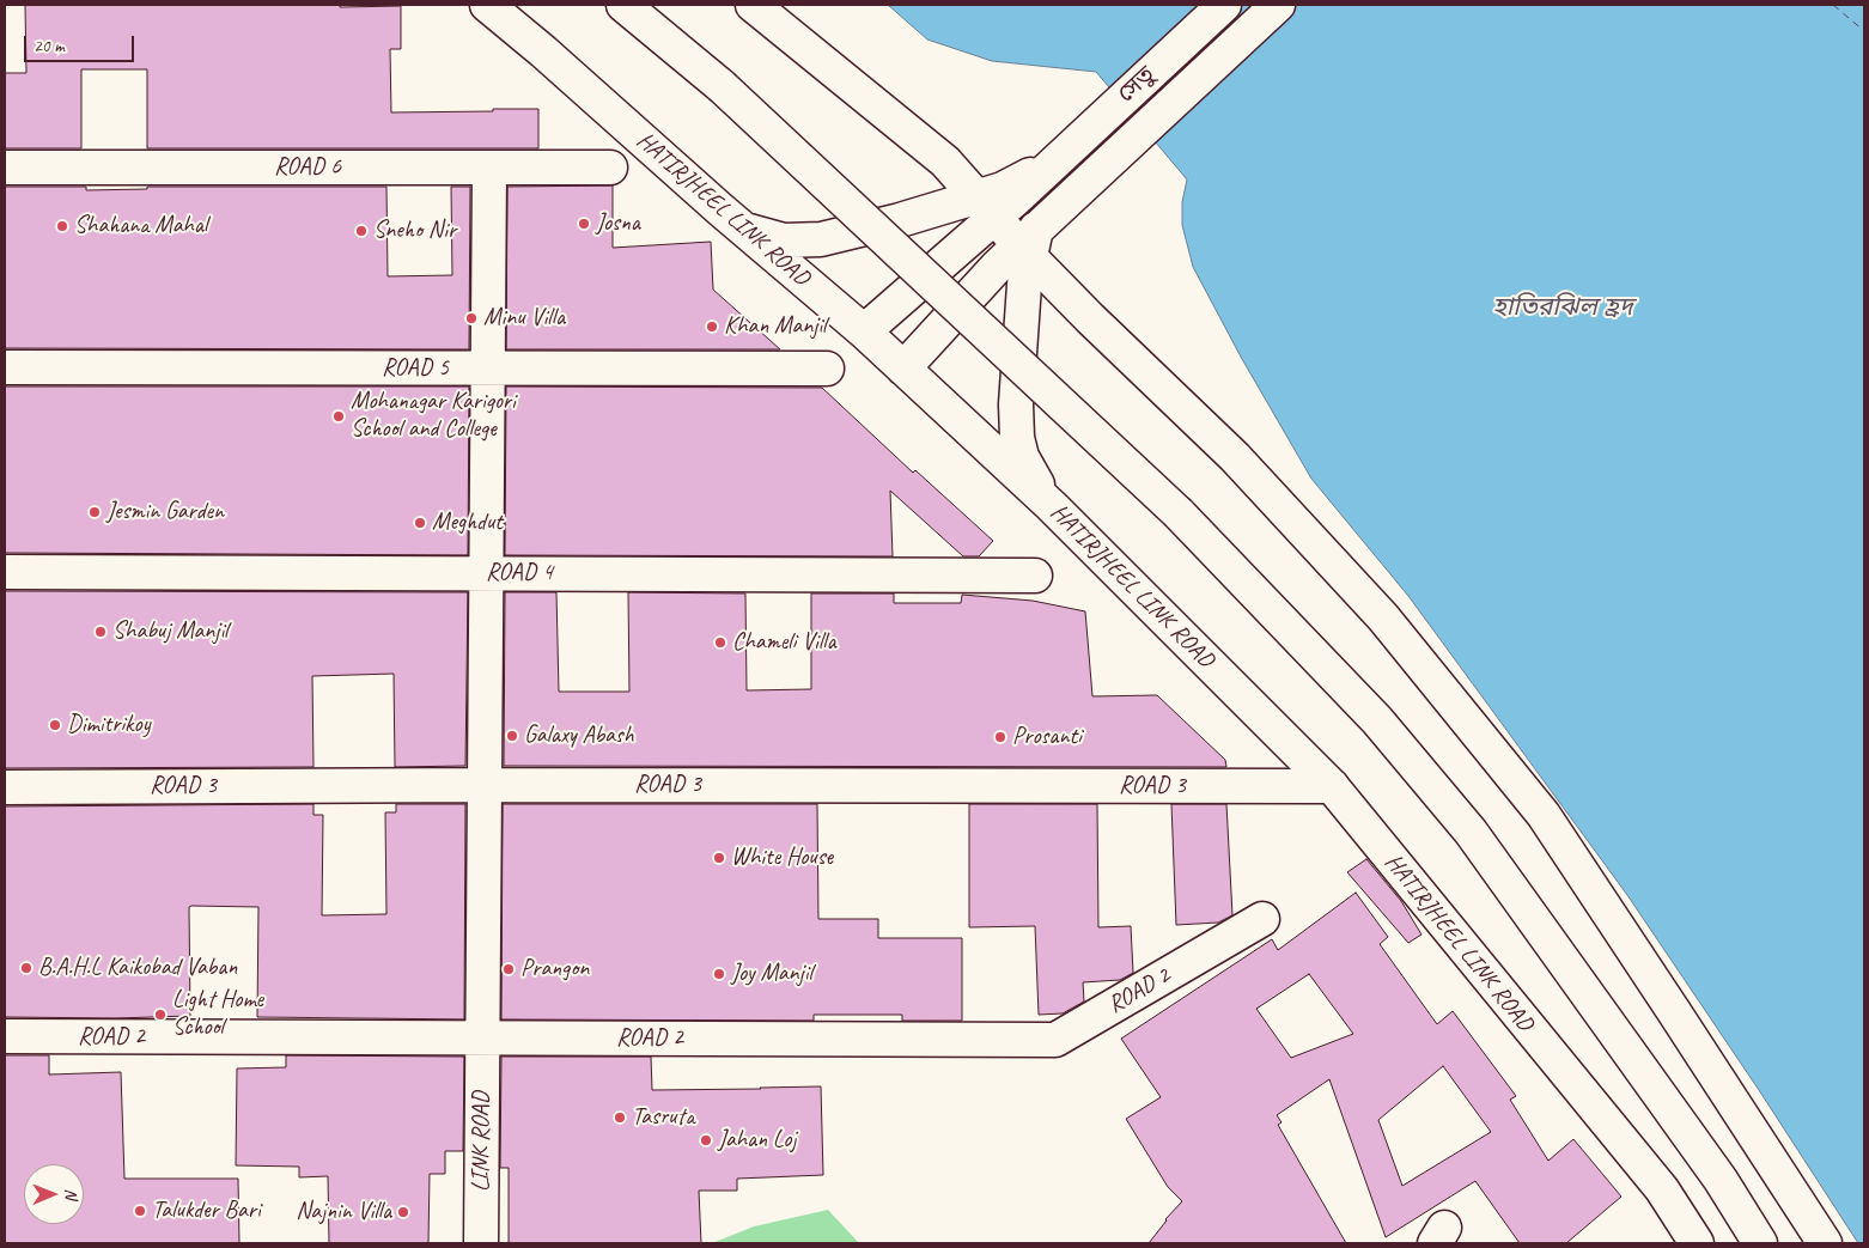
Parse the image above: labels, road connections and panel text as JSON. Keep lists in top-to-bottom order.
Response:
{
  "streets": {
    "street": [
      "সেতু",
      "ROAD 6",
      "HATIRJHEEL LINK ROAD",
      "ROAD 5",
      "ROAD 4",
      "ROAD 3",
      "ROAD 2",
      "LINK ROAD"
    ]
  },
  "crossings": [
    ["সেতু", "HATIRJHEEL LINK ROAD"],
    ["ROAD 6", "LINK ROAD"],
    ["HATIRJHEEL LINK ROAD", "ROAD 3"],
    ["ROAD 5", "LINK ROAD"],
    ["ROAD 4", "LINK ROAD"],
    ["ROAD 3", "LINK ROAD"],
    ["ROAD 2", "LINK ROAD"]
  ],
  "water": ["হাতিরঝিল হ্রদ"],
  "places": [
    "Josna",
    "Shahana Mahal",
    "Sneho Nir",
    "Minu Villa",
    "Khan Manjil",
    "Mohanagar Karigori School and College",
    "Jesmin Garden",
    "Meghdut",
    "Shabuj Manjil",
    "Chameli Villa",
    "Dimitrikoy",
    "Galaxy Abash",
    "Prosanti",
    "White House",
    "B.A.H.L Kaikobad Vaban",
    "Prangon",
    "Joy Manjil",
    "Light Home School",
    "Tasruta",
    "Jahan Loj",
    "Talukder Bari",
    "Najnin Villa"
  ],
  "scale_bar": "20 m",
  "north": "right"
}
